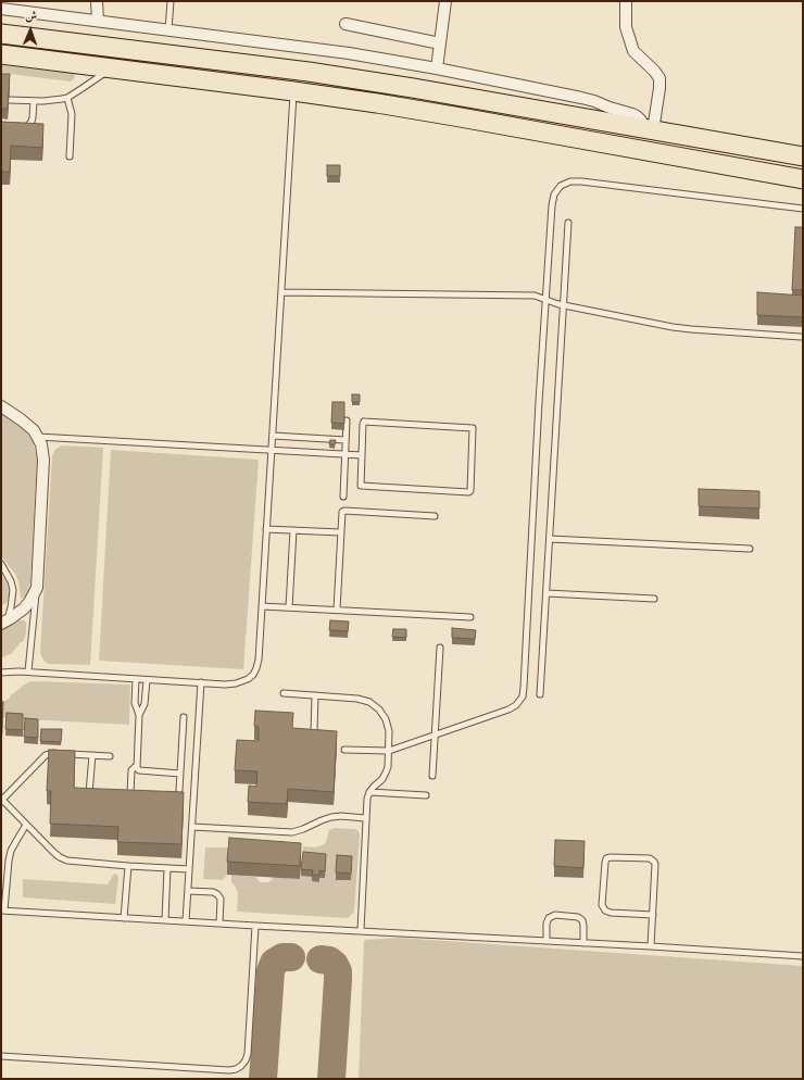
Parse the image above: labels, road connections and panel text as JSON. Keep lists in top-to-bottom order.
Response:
{
  "north": "top"
}
